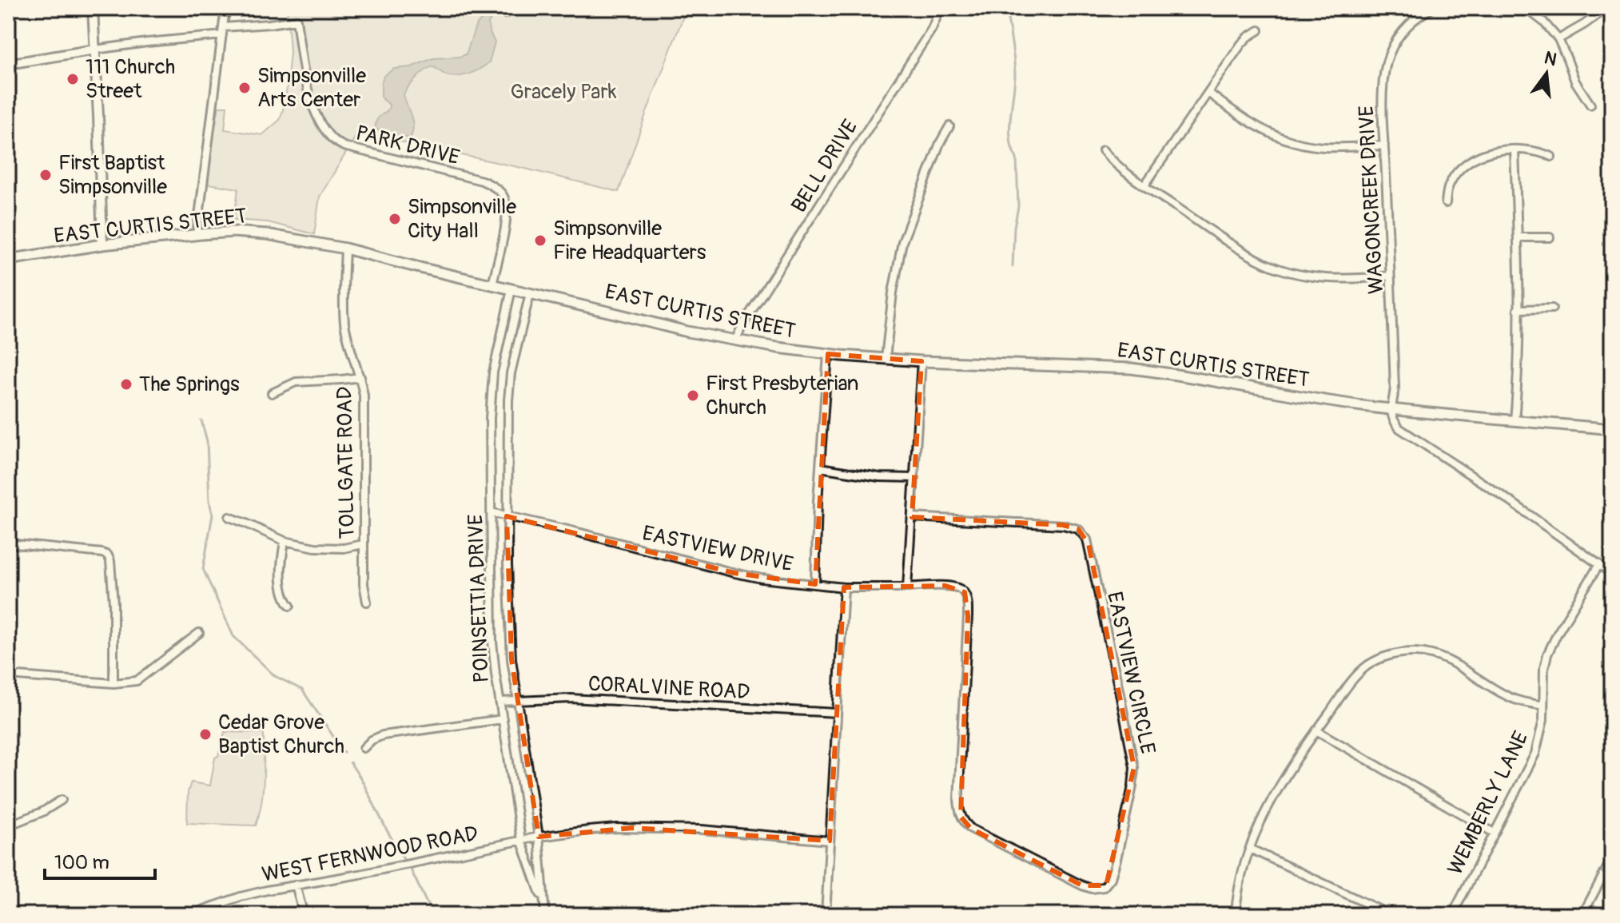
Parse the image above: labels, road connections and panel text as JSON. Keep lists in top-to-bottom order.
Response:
{
  "streets": {
    "main road": ["EAST CURTIS STREET"],
    "street": [
      "PARK DRIVE",
      "BELL DRIVE",
      "WAGONCREEK DRIVE",
      "TOLLGATE ROAD",
      "EASTVIEW DRIVE",
      "POINSETTIA DRIVE",
      "EASTVIEW CIRCLE",
      "CORALVINE ROAD",
      "WEMBERLY LANE",
      "WEST FERNWOOD ROAD"
    ]
  },
  "crossings": [
    ["PARK DRIVE", "EAST CURTIS STREET"],
    ["BELL DRIVE", "EAST CURTIS STREET"],
    ["WAGONCREEK DRIVE", "EAST CURTIS STREET"],
    ["EAST CURTIS STREET", "TOLLGATE ROAD"],
    ["EAST CURTIS STREET", "POINSETTIA DRIVE"],
    ["EASTVIEW DRIVE", "POINSETTIA DRIVE"],
    ["EASTVIEW DRIVE", "EASTVIEW CIRCLE"],
    ["POINSETTIA DRIVE", "CORALVINE ROAD"],
    ["POINSETTIA DRIVE", "WEST FERNWOOD ROAD"]
  ],
  "parks": ["Gracely Park"],
  "places": [
    "111 Church Street",
    "Simpsonville Arts Center",
    "First Baptist Simpsonville",
    "Simpsonville City Hall",
    "Simpsonville Fire Headquarters",
    "The Springs",
    "First Presbyterian Church",
    "Cedar Grove Baptist Church"
  ],
  "scale_bar": "100 m",
  "north": "top"
}
